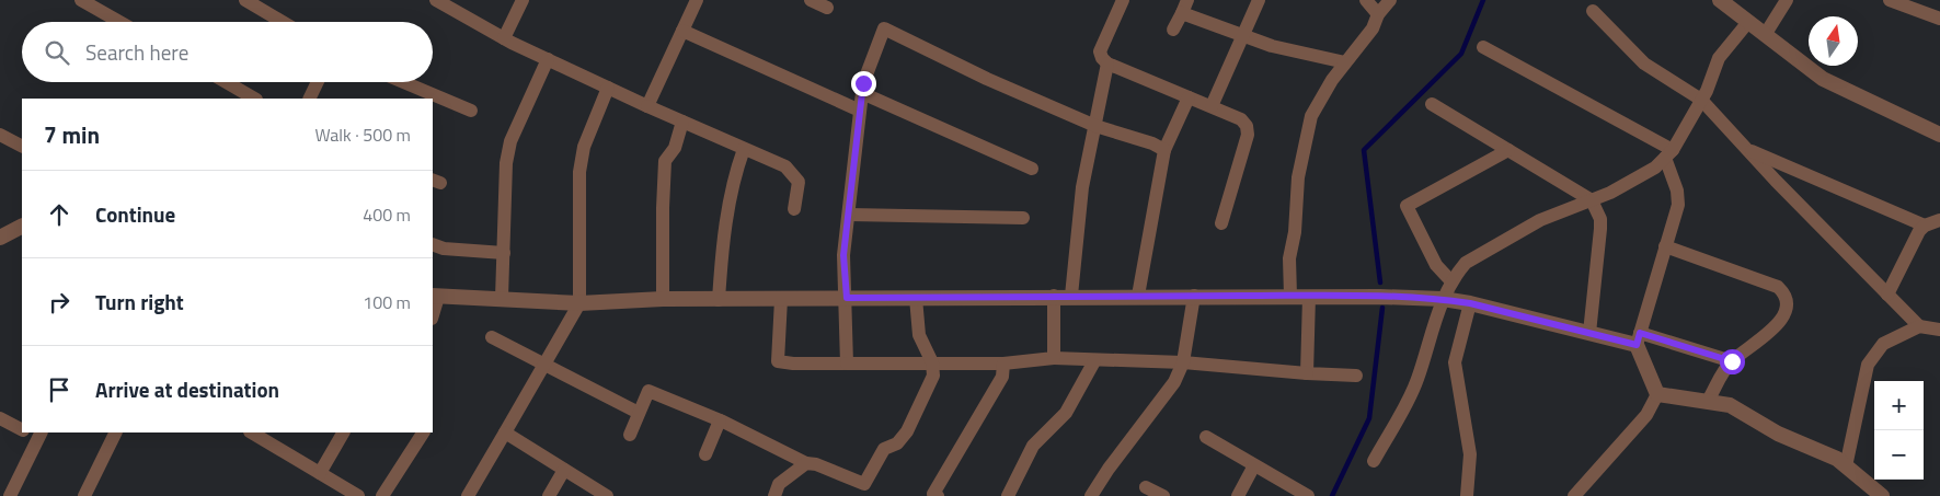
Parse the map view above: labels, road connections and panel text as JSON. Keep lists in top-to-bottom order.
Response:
{
  "north": "top",
  "page": {
    "search": "Search here",
    "heading": ["7 min", "Walk · 500 m"],
    "list": [
      ["Continue", "400 m"],
      ["Turn right", "100 m"],
      "Arrive at destination"
    ],
    "map_buttons": ["+", "−"]
  }
}
